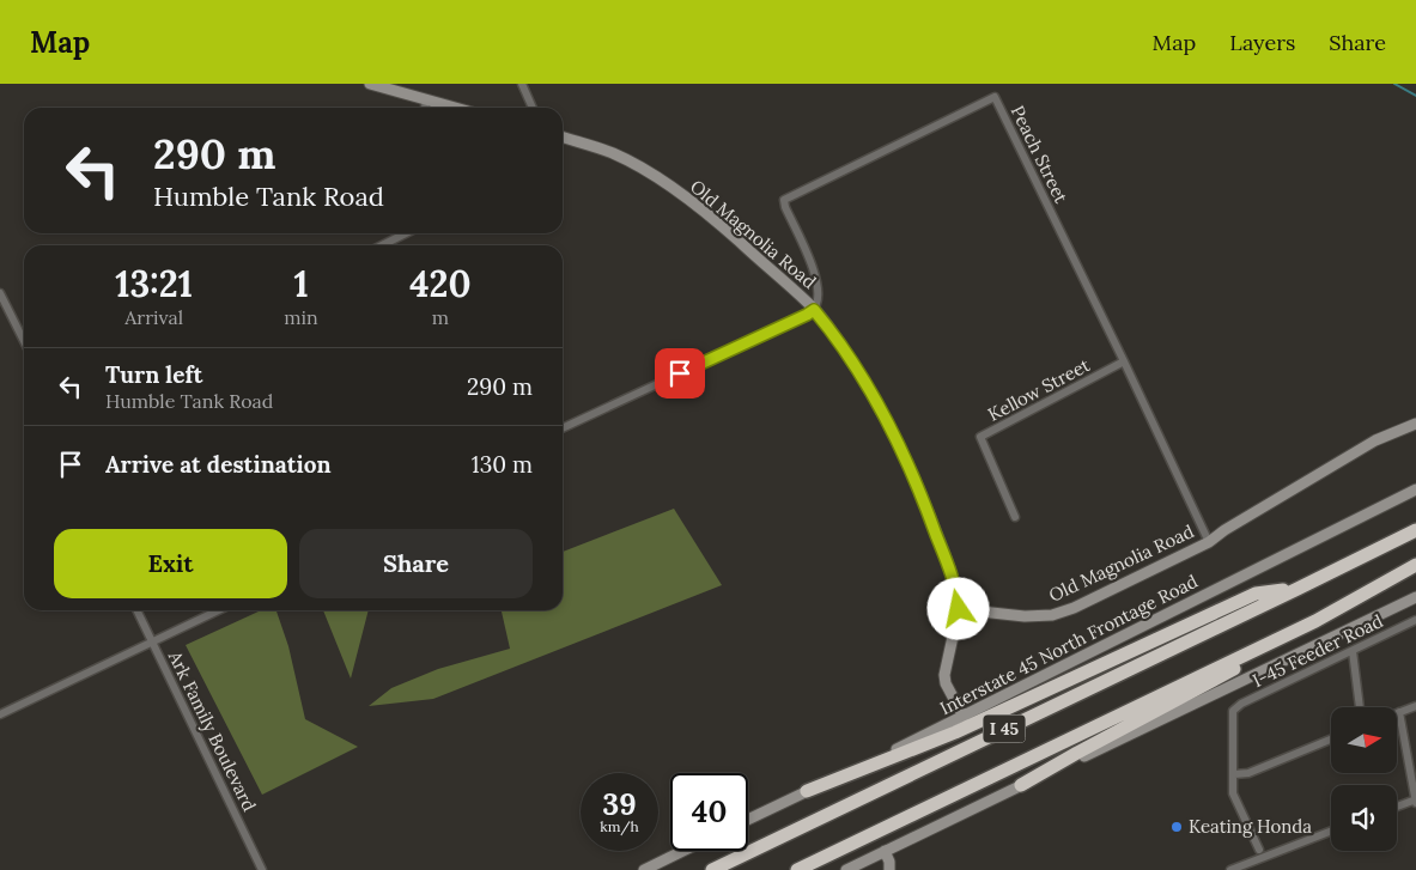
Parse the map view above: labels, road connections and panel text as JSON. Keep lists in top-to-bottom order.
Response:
{
  "streets": {
    "highway": ["I 45"],
    "main road": ["Old Magnolia Road", "Interstate 45 North Frontage Road"],
    "street": [
      "Peach Street",
      "Kellow Street",
      "I-45 Feeder Road",
      "Ark Family Boulevard"
    ]
  },
  "crossings": [
    ["Peach Street", "Old Magnolia Road"],
    ["Peach Street", "Kellow Street"]
  ],
  "places": ["Keating Honda"],
  "north": "right",
  "page": {
    "header": "Map",
    "nav": ["Map", "Layers", "Share"],
    "turn": ["290 m", "Humble Tank Road"],
    "eta": [
      "13:21",
      "Arrival",
      "1",
      "min",
      "420",
      "m"
    ],
    "list": [
      {
        "name": "Turn left",
        "note": "Humble Tank Road",
        "value": "290 m"
      },
      {
        "name": "Arrive at destination",
        "value": "130 m"
      }
    ],
    "buttons": ["Exit", "Share"],
    "speed": "39 km/h",
    "limit": "40"
  }
}
